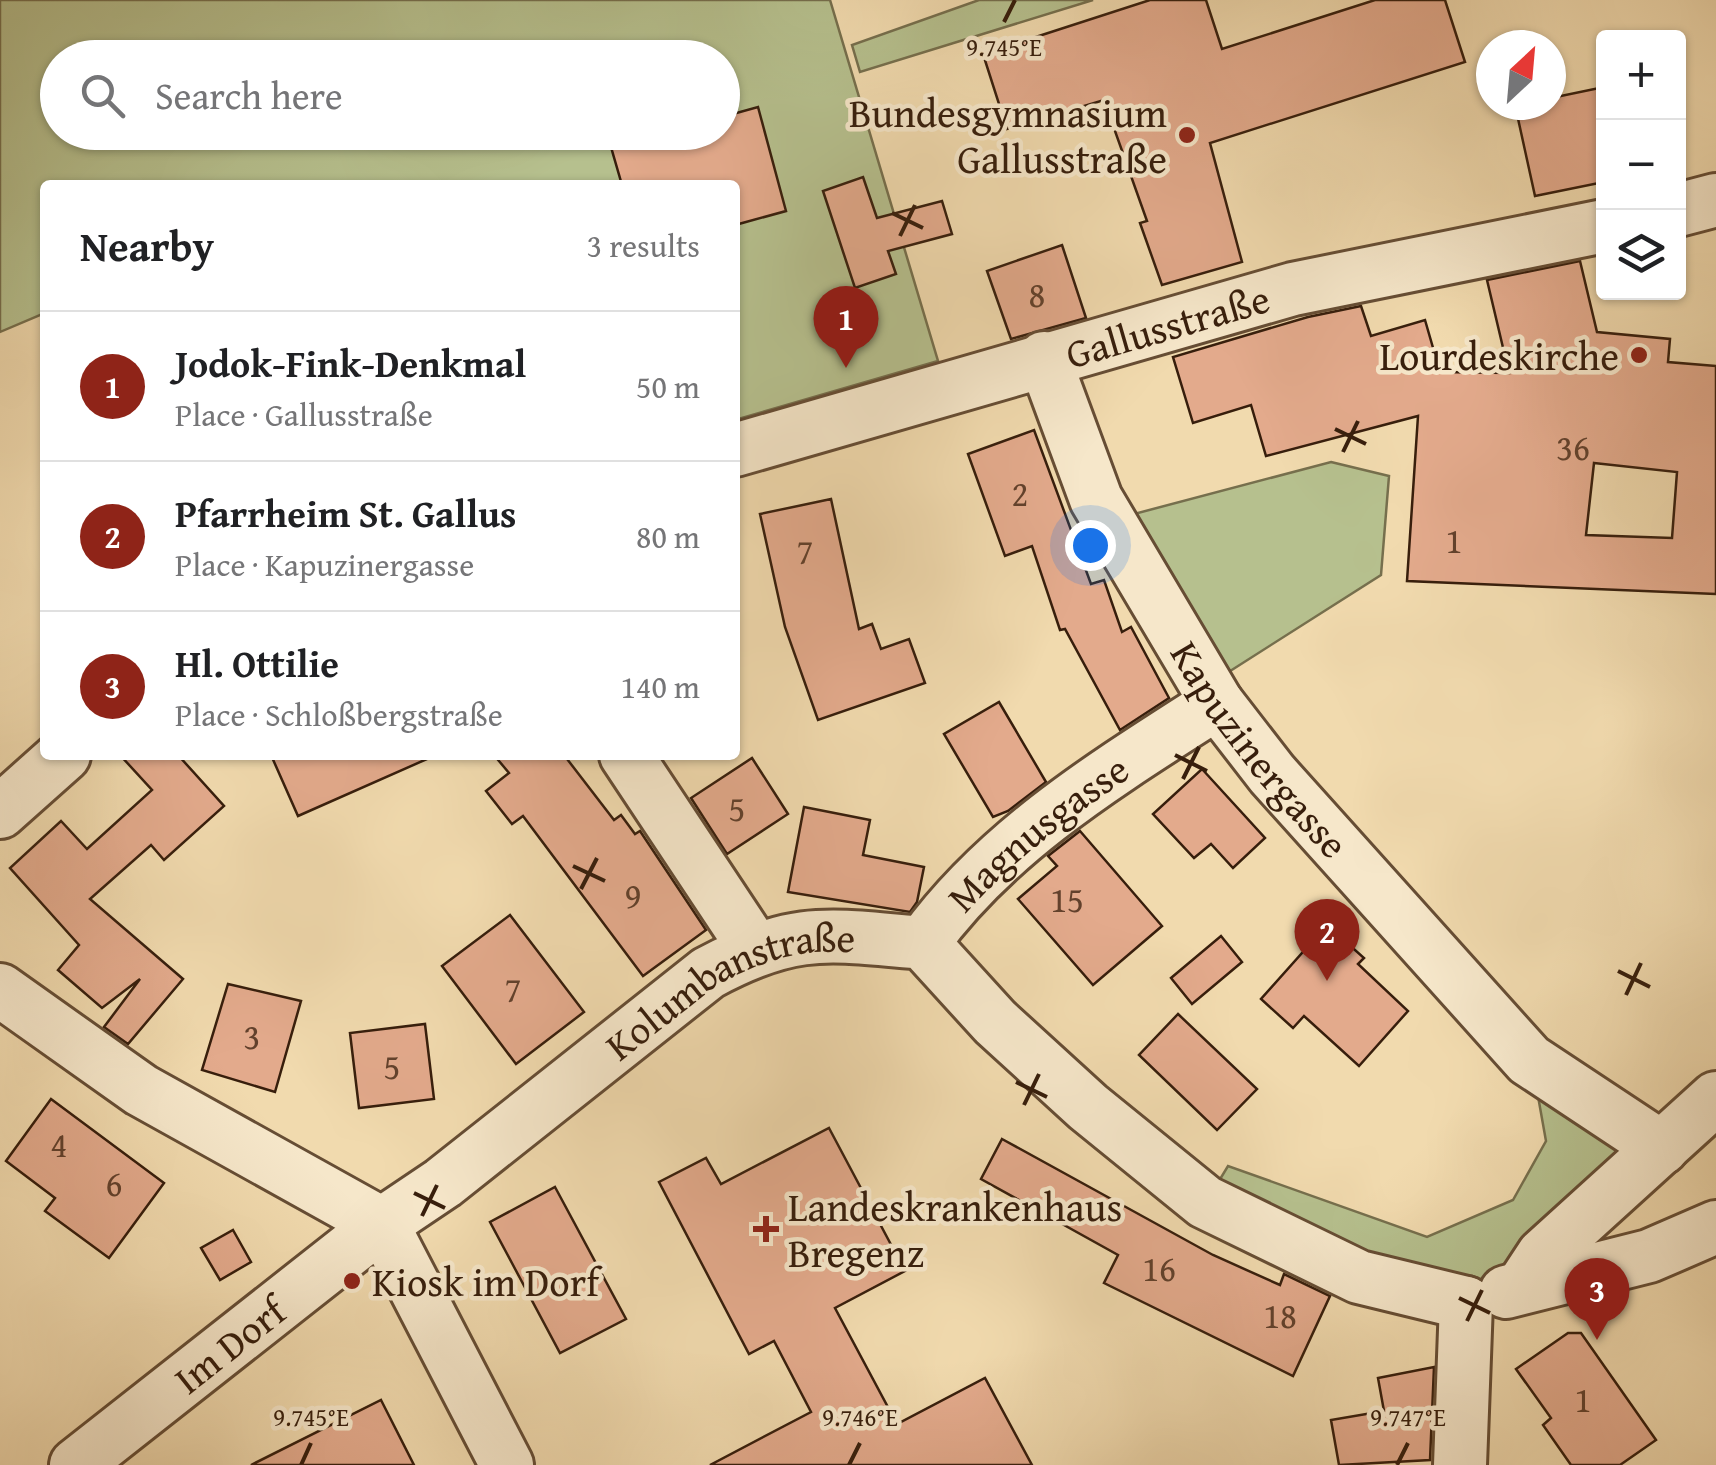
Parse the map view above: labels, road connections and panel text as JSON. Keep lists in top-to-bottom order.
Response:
{
  "streets": {
    "street": [
      "Gallusstraße",
      "Kapuzinergasse",
      "Magnusgasse",
      "Kolumbanstraße",
      "Im Dorf"
    ]
  },
  "crossings": [
    ["Gallusstraße", "Kapuzinergasse"],
    ["Kapuzinergasse", "Magnusgasse"],
    ["Magnusgasse", "Kolumbanstraße"],
    ["Kolumbanstraße", "Im Dorf"]
  ],
  "places": {
    "other": ["Bundesgymnasium Gallusstraße", "Lourdeskirche", "Kiosk im Dorf"],
    "health": ["Landeskrankenhaus Bregenz"]
  },
  "house_numbers": [
    "8",
    "36",
    "2",
    "1",
    "7",
    "5",
    "9",
    "15",
    "7",
    "3",
    "5",
    "4",
    "6",
    "16",
    "18",
    "1"
  ],
  "north": "top right",
  "page": {
    "map_buttons": ["+", "−"],
    "search": "Search here",
    "heading": ["Nearby", "3 results"],
    "pins": ["1", "2", "3"],
    "list": [
      {
        "mark": "1",
        "name": "Jodok-Fink-Denkmal",
        "note": "Place · Gallusstraße",
        "value": "50 m"
      },
      {
        "mark": "2",
        "name": "Pfarrheim St. Gallus",
        "note": "Place · Kapuzinergasse",
        "value": "80 m"
      },
      {
        "mark": "3",
        "name": "Hl. Ottilie",
        "note": "Place · Schloßbergstraße",
        "value": "140 m"
      }
    ]
  },
  "coordinates": ["9.745°E", "9.746°E", "9.747°E"]
}
